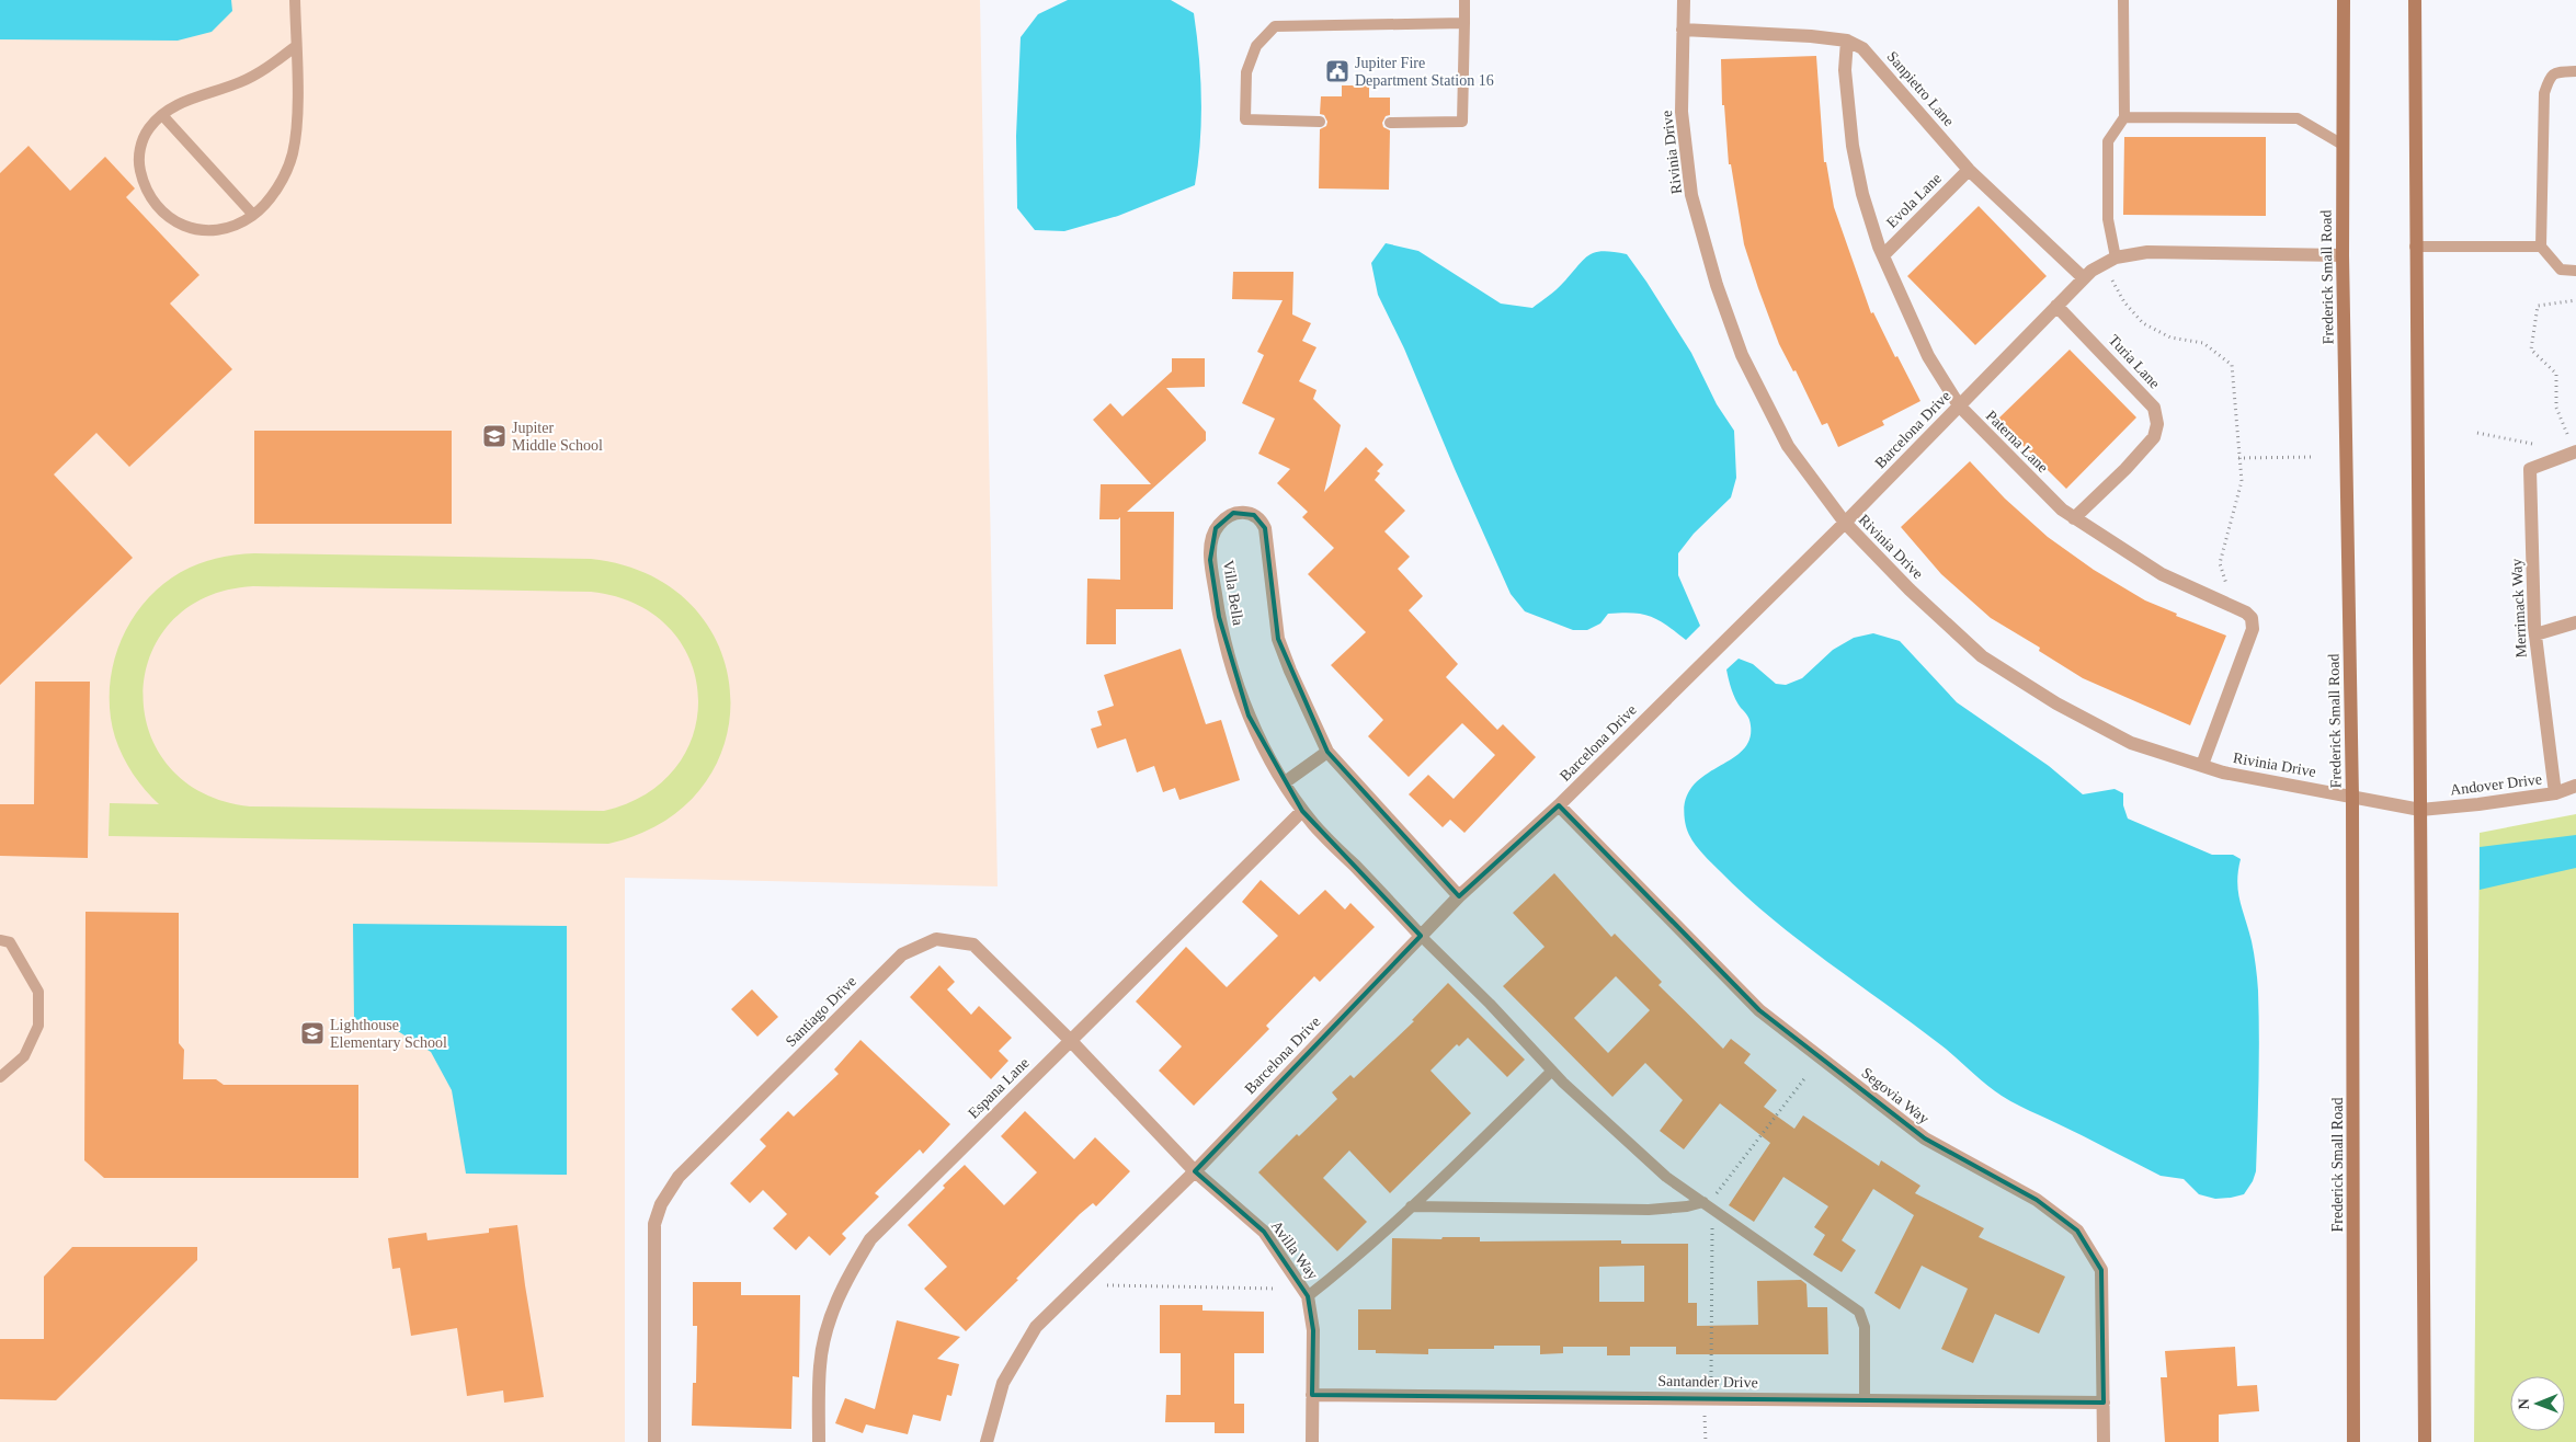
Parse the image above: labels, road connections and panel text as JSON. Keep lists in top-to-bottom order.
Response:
{
  "streets": {
    "street": [
      "Sanpietro Lane",
      "Rivinia Drive",
      "Evola Lane",
      "Frederick Small Road",
      "Turia Lane",
      "Barcelona Drive",
      "Paterna Lane",
      "Villa Bella",
      "Merrimack Way",
      "Andover Drive",
      "Santiago Drive",
      "Espana Lane",
      "Segovia Way",
      "Avilla Way",
      "Santander Drive"
    ]
  },
  "crossings": [
    ["Sanpietro Lane", "Rivinia Drive"],
    ["Sanpietro Lane", "Evola Lane"],
    ["Sanpietro Lane", "Barcelona Drive"],
    ["Sanpietro Lane", "Paterna Lane"],
    ["Rivinia Drive", "Frederick Small Road"],
    ["Rivinia Drive", "Barcelona Drive"],
    ["Rivinia Drive", "Paterna Lane"],
    ["Rivinia Drive", "Andover Drive"],
    ["Evola Lane", "Paterna Lane"],
    ["Frederick Small Road", "Barcelona Drive"],
    ["Turia Lane", "Barcelona Drive"],
    ["Turia Lane", "Paterna Lane"],
    ["Barcelona Drive", "Paterna Lane"],
    ["Barcelona Drive", "Villa Bella"],
    ["Barcelona Drive", "Santiago Drive"],
    ["Barcelona Drive", "Segovia Way"],
    ["Barcelona Drive", "Avilla Way"],
    ["Villa Bella", "Espana Lane"],
    ["Merrimack Way", "Andover Drive"],
    ["Santiago Drive", "Espana Lane"],
    ["Santiago Drive", "Avilla Way"],
    ["Segovia Way", "Santander Drive"],
    ["Avilla Way", "Santander Drive"]
  ],
  "places": {
    "public building": ["Jupiter Fire Department Station 16"],
    "school or university": ["Jupiter Middle School", "Lighthouse Elementary School"]
  },
  "north": "left"
}
